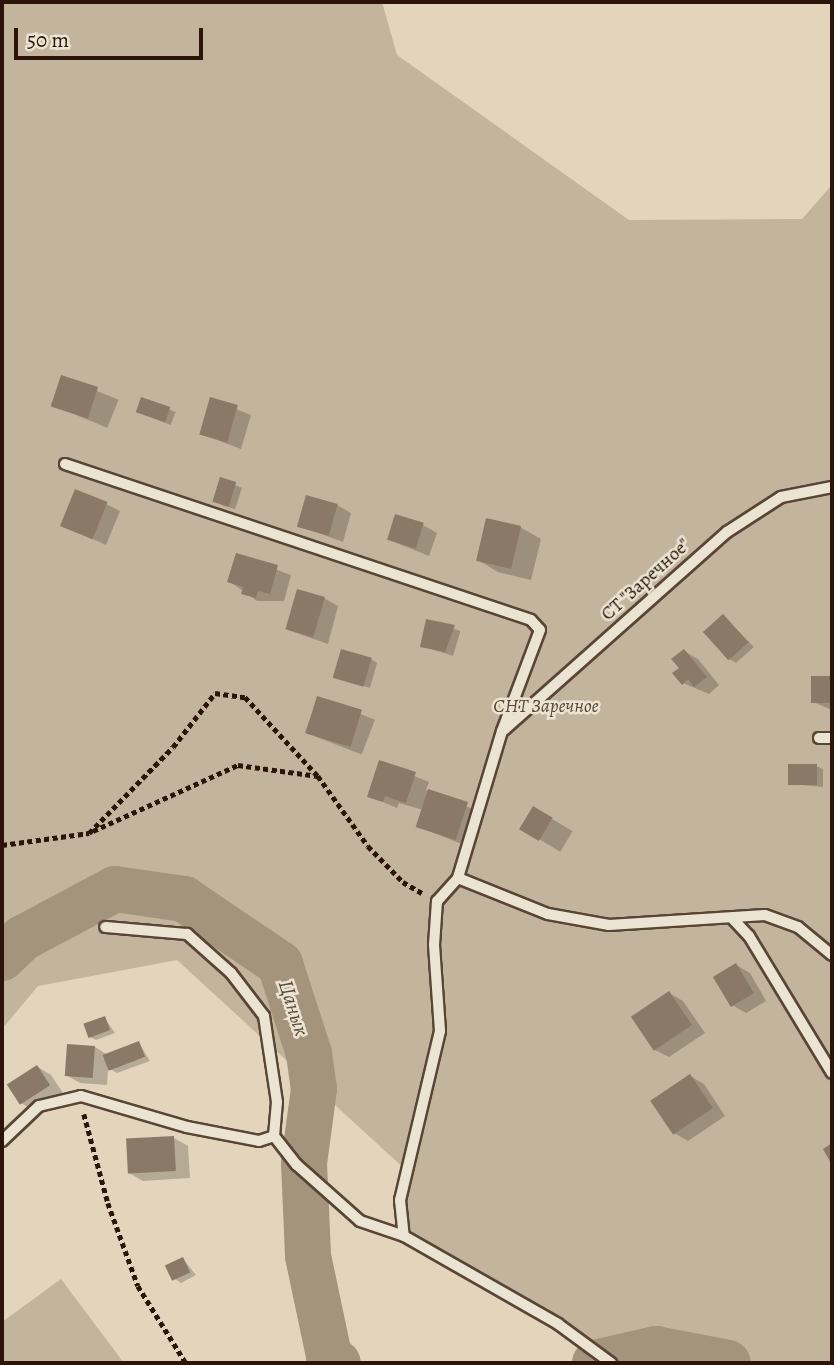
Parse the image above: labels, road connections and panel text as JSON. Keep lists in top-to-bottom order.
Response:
{
  "streets": {
    "lane": ["СТ \"Заречное\""]
  },
  "water": ["Цанык"],
  "parks": ["СНТ Заречное"],
  "scale_bar": "50 m"
}
